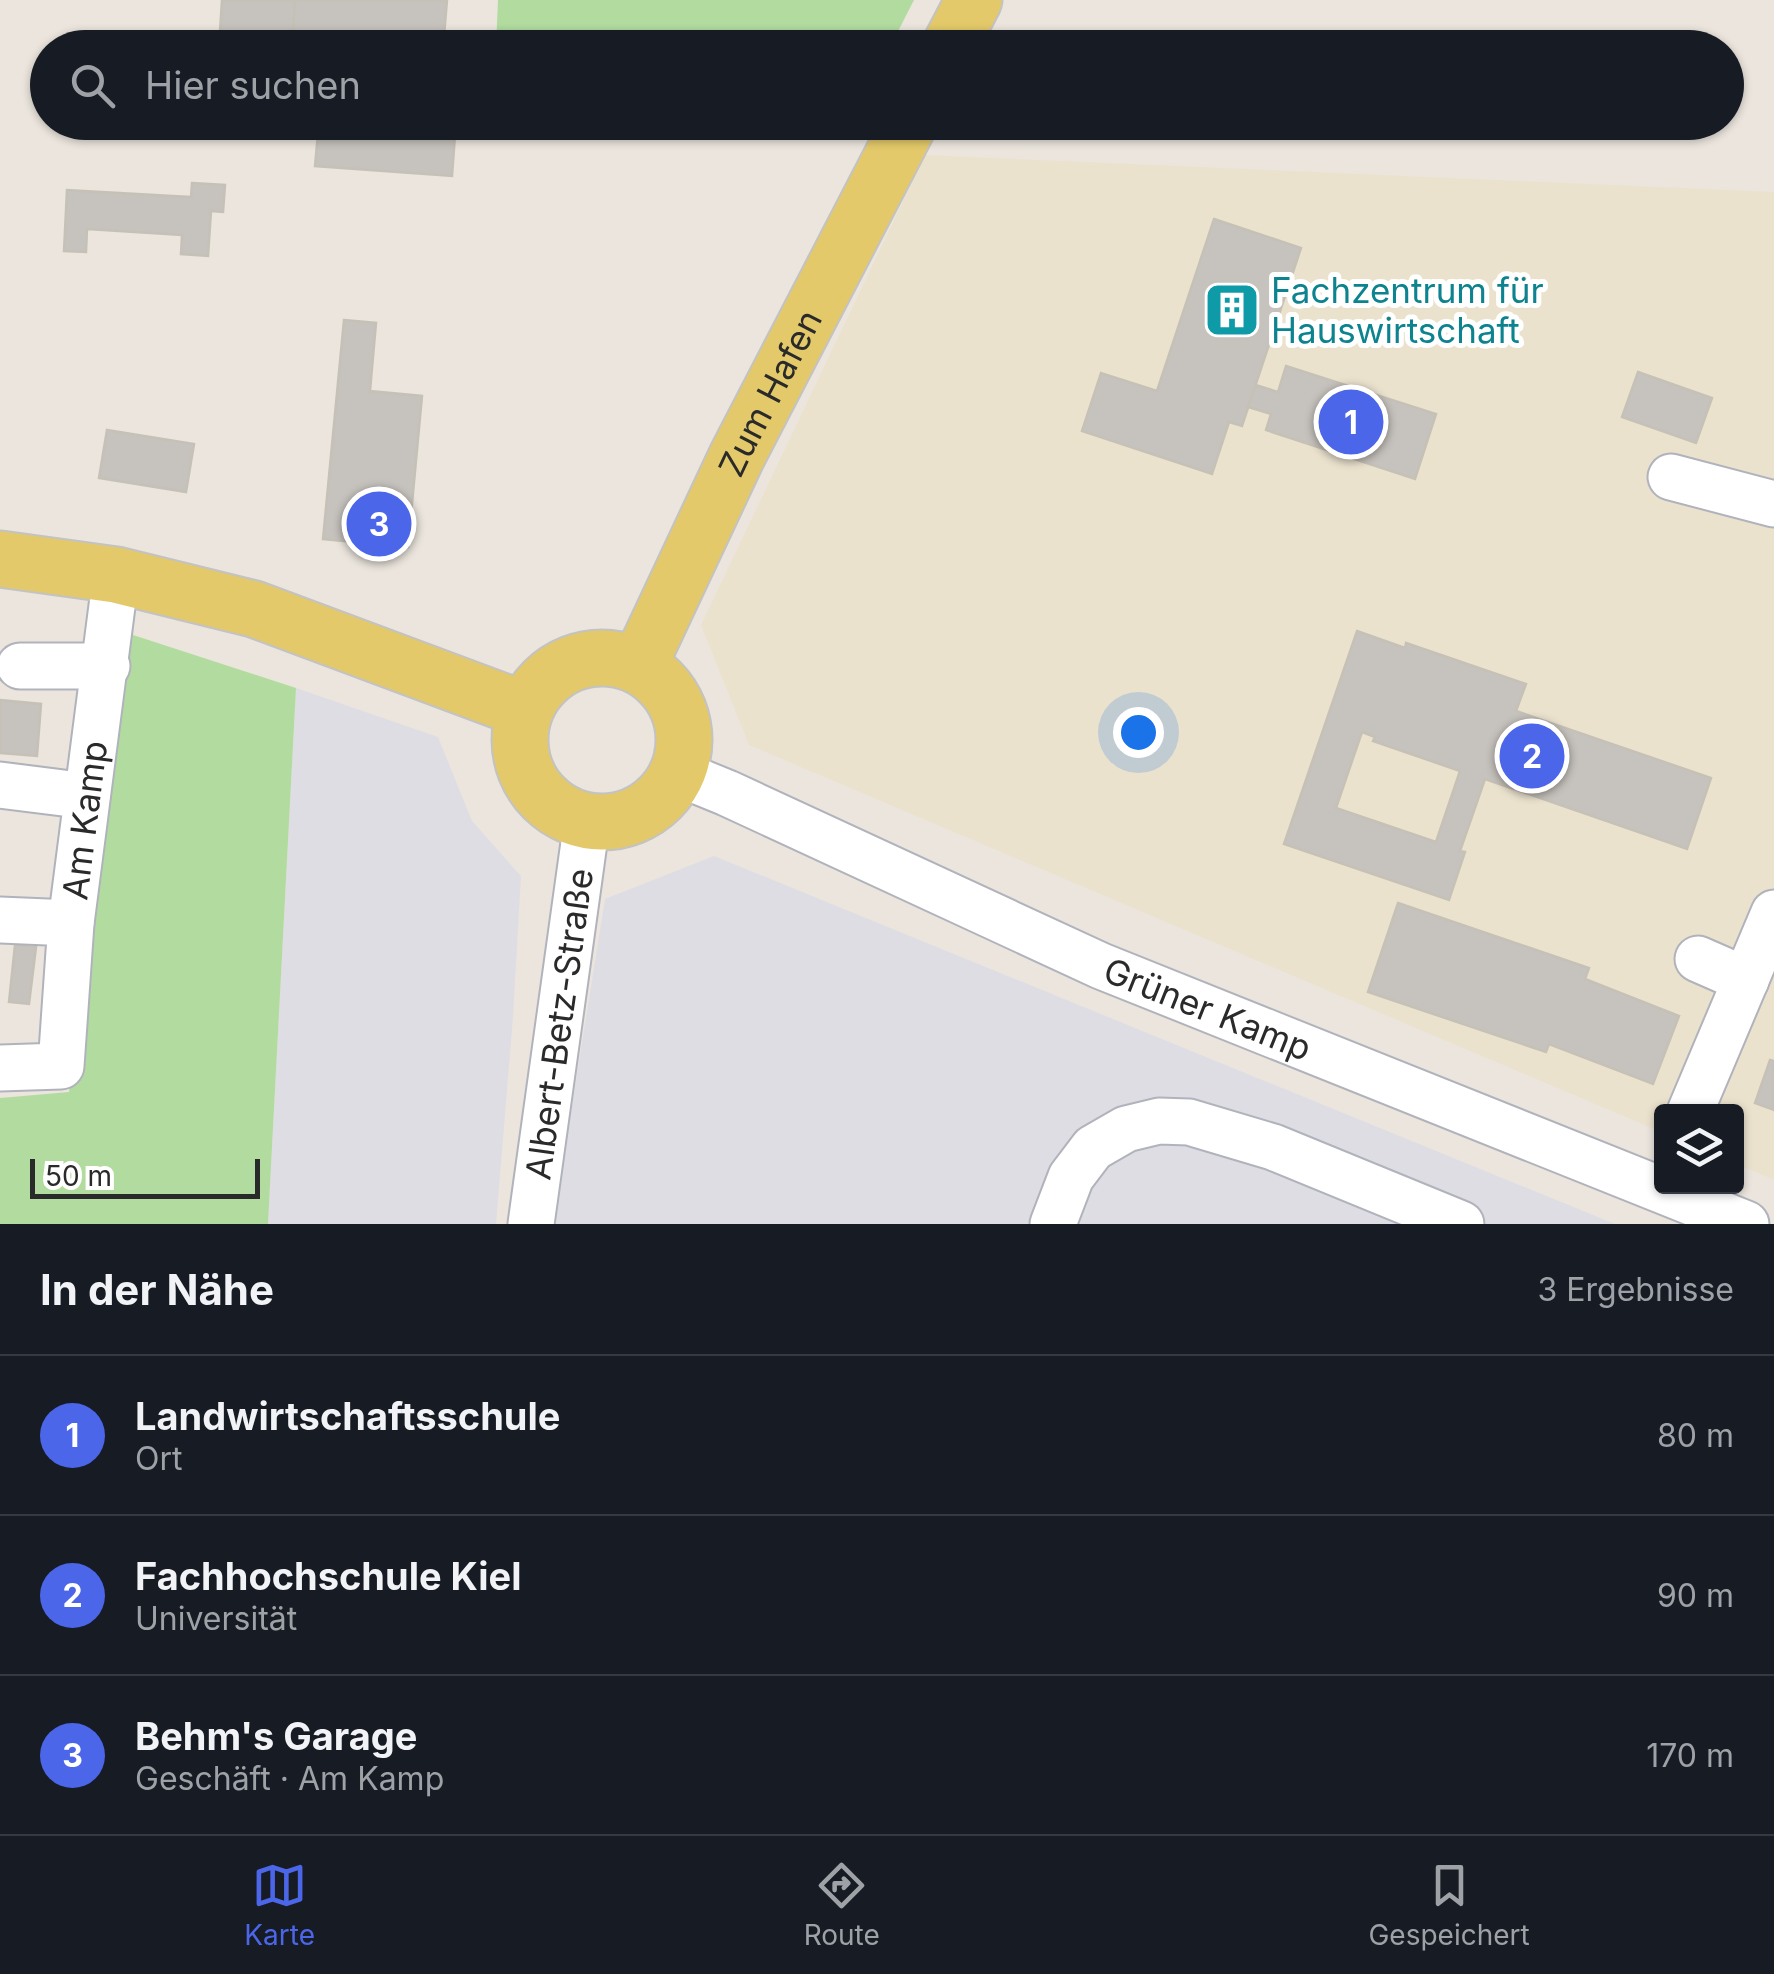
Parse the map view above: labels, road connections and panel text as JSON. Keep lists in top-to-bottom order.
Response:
{
  "streets": {
    "main road": ["Zum Hafen"],
    "street": ["Am Kamp", "Grüner Kamp", "Albert-Betz-Straße"]
  },
  "crossings": [
    ["Zum Hafen", "Grüner Kamp"],
    ["Zum Hafen", "Albert-Betz-Straße"],
    ["Grüner Kamp", "Albert-Betz-Straße"]
  ],
  "places": {
    "building": ["Fachzentrum für Hauswirtschaft"]
  },
  "scale_bar": "50 m",
  "page": {
    "search": "Hier suchen",
    "pins": ["1", "3", "2"],
    "scale": "50 m",
    "heading": ["In der Nähe", "3 Ergebnisse"],
    "list": [
      {
        "mark": "1",
        "name": "Landwirtschaftsschule",
        "note": "Ort",
        "value": "80 m"
      },
      {
        "mark": "2",
        "name": "Fachhochschule Kiel",
        "note": "Universität",
        "value": "90 m"
      },
      {
        "mark": "3",
        "name": "Behm's Garage",
        "note": "Geschäft · Am Kamp",
        "value": "170 m"
      }
    ],
    "nav": ["Karte", "Route", "Gespeichert"]
  }
}
